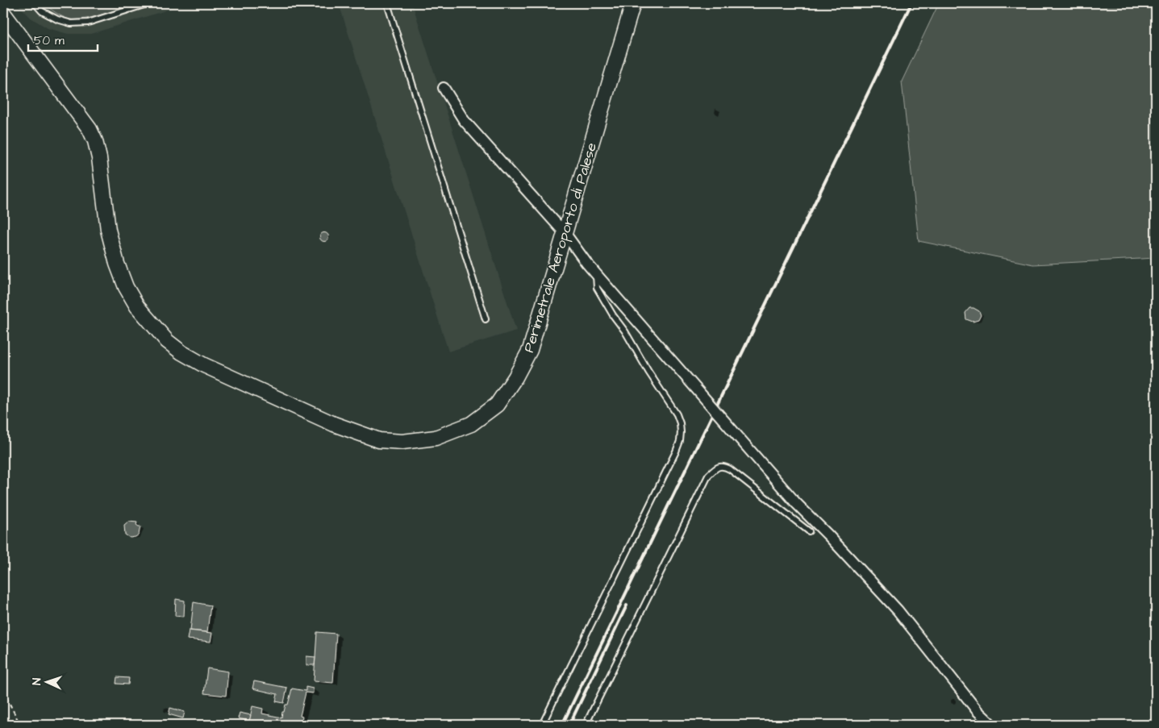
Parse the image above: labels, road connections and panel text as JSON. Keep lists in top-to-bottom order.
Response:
{
  "streets": {
    "street": ["Perimetrale Aeroporto di Palese"]
  },
  "scale_bar": "50 m",
  "north": "left"
}
